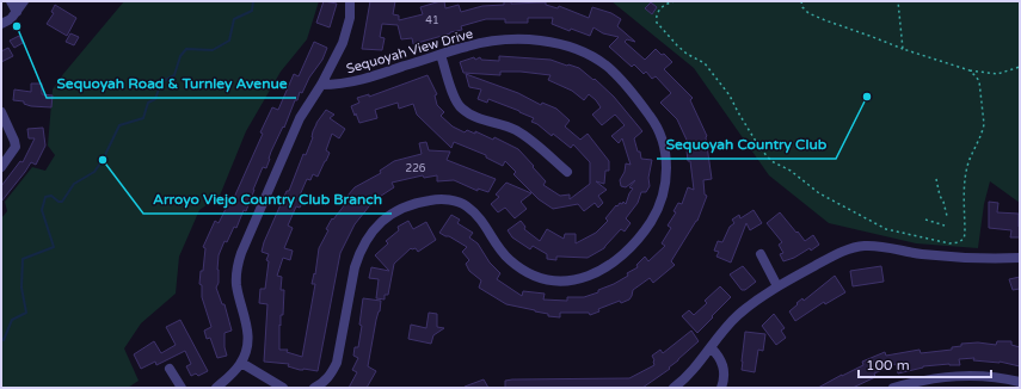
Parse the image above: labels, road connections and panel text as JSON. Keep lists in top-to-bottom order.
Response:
{
  "streets": {
    "street": ["Sequoyah View Drive"]
  },
  "places": ["Sequoyah Road & Turnley Avenue", "Sequoyah Country Club", "Arroyo Viejo Country Club Branch"],
  "house_numbers": ["41", "226"],
  "scale_bar": "100 m"
}
